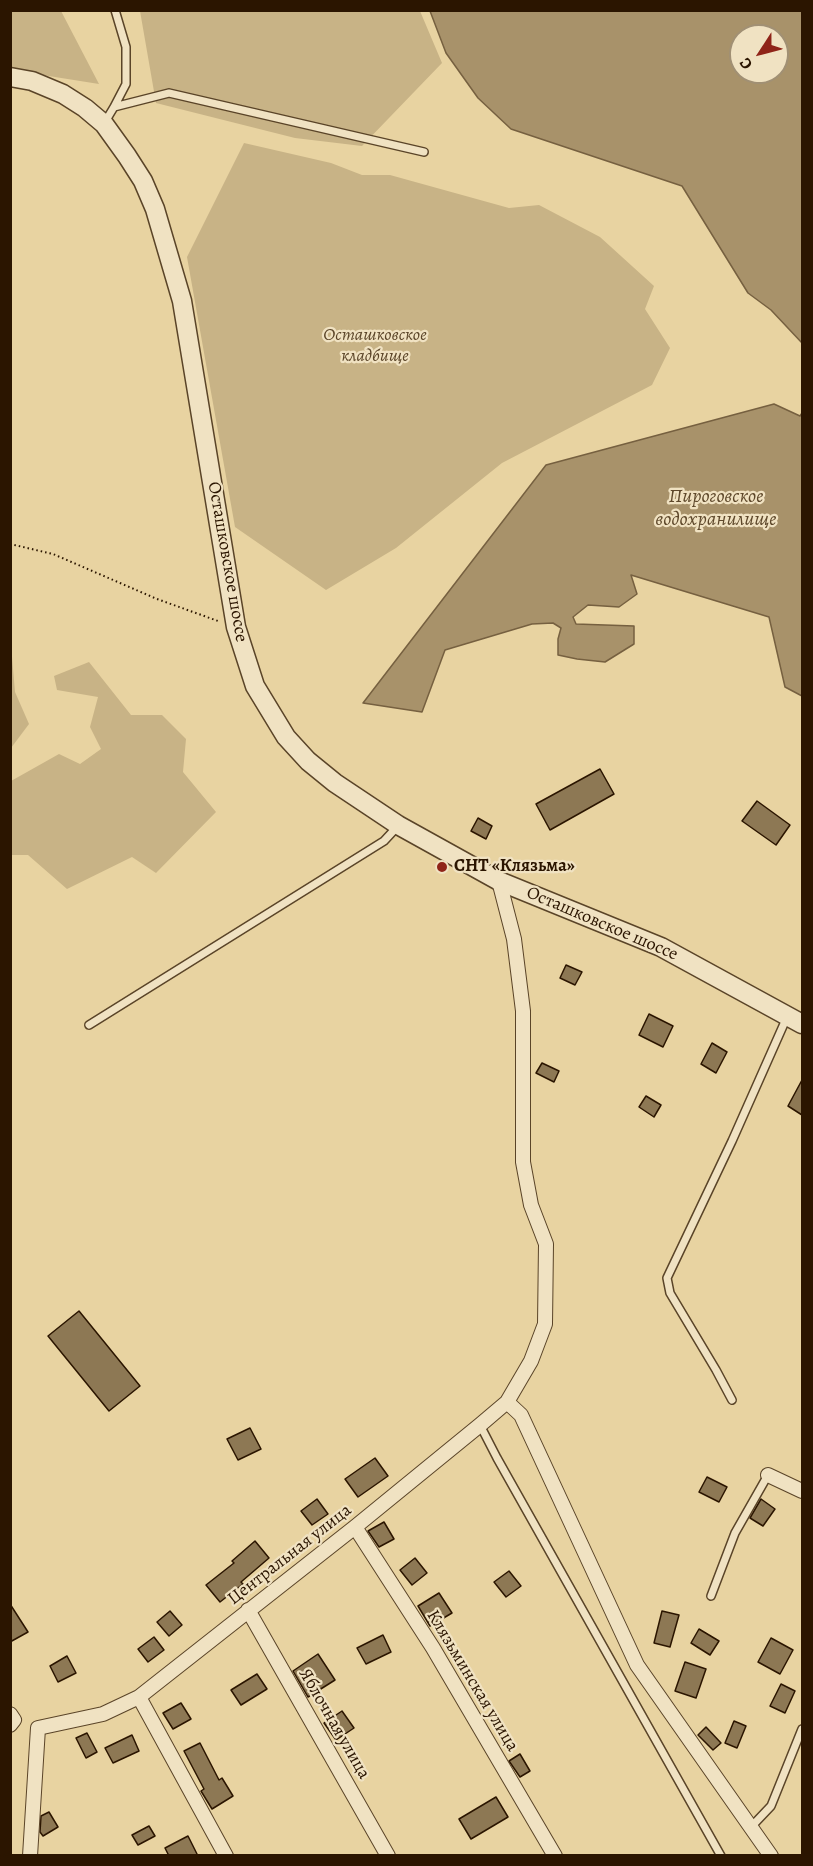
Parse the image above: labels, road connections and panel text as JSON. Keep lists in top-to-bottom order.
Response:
{
  "streets": {
    "street": [
      "Осташковское шоссе",
      "Центральная улица",
      "Клязьминская улица",
      "Яблочная улица"
    ]
  },
  "crossings": [
    ["Осташковское шоссе", "Центральная улица"],
    ["Центральная улица", "Клязьминская улица"],
    ["Центральная улица", "Яблочная улица"]
  ],
  "water": ["Пироговское водохранилище"],
  "parks": ["Осташковское кладбище"],
  "places": ["СНТ «Клязьма»"],
  "north": "bottom left"
}
